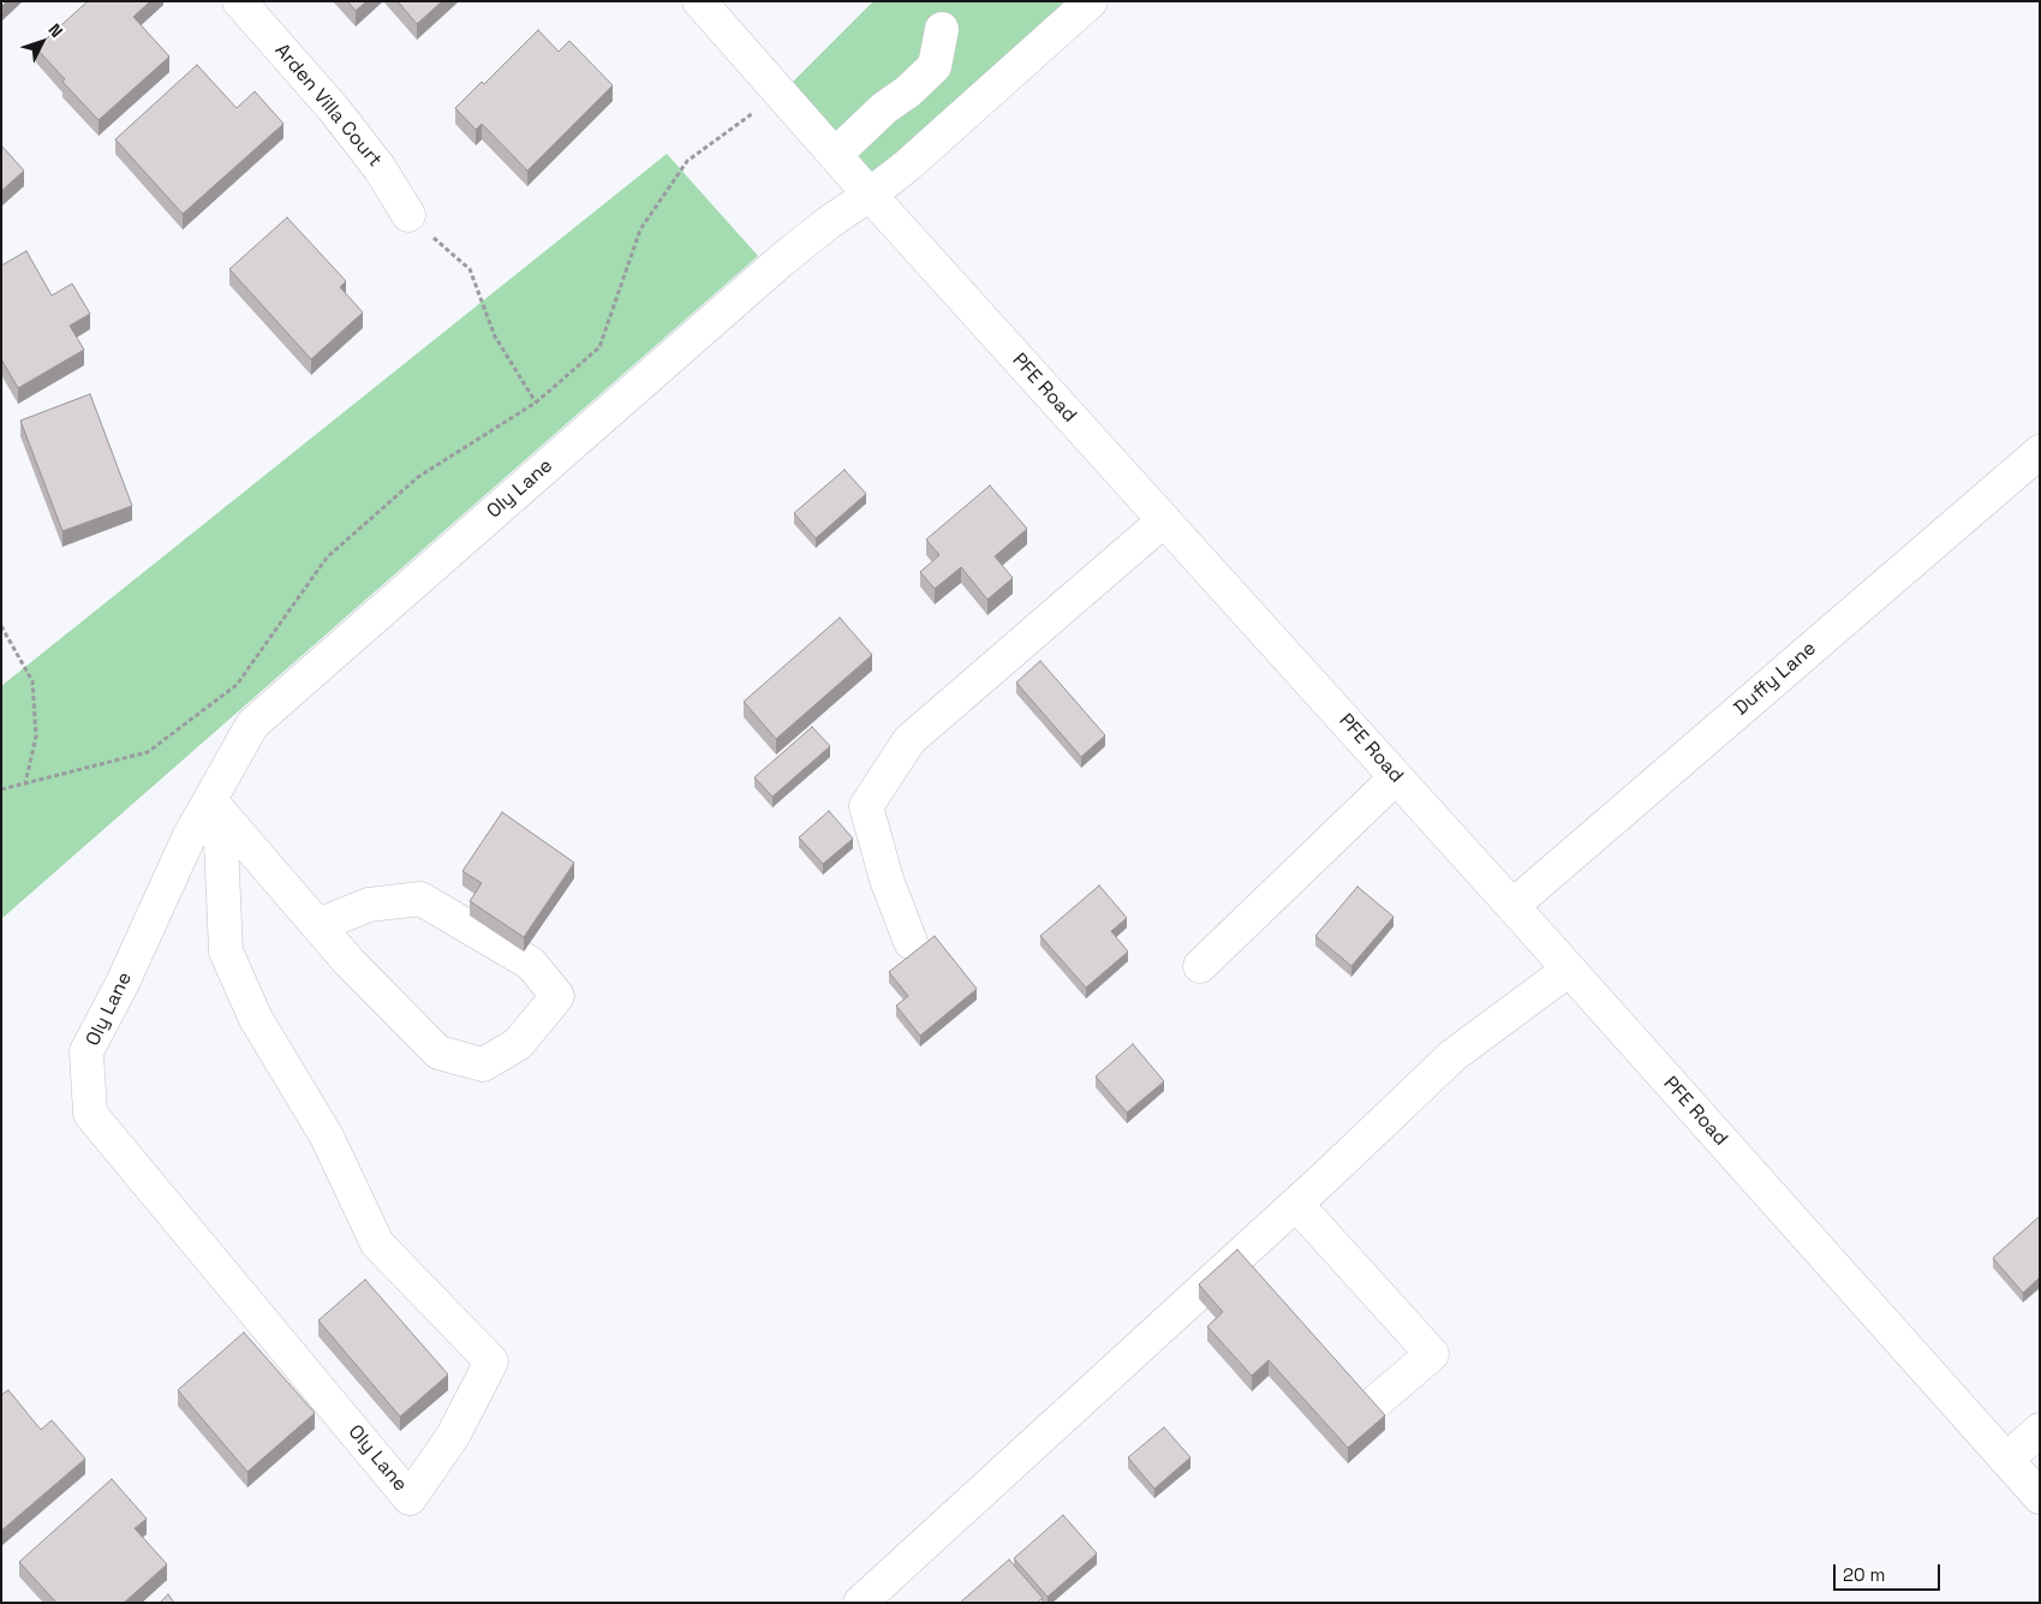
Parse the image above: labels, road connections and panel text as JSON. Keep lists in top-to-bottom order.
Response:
{
  "streets": {
    "street": [
      "Arden Villa Court",
      "PFE Road",
      "Oly Lane",
      "Duffy Lane"
    ]
  },
  "crossings": [
    ["PFE Road", "Oly Lane"],
    ["PFE Road", "Duffy Lane"]
  ],
  "scale_bar": "20 m",
  "north": "top right"
}
